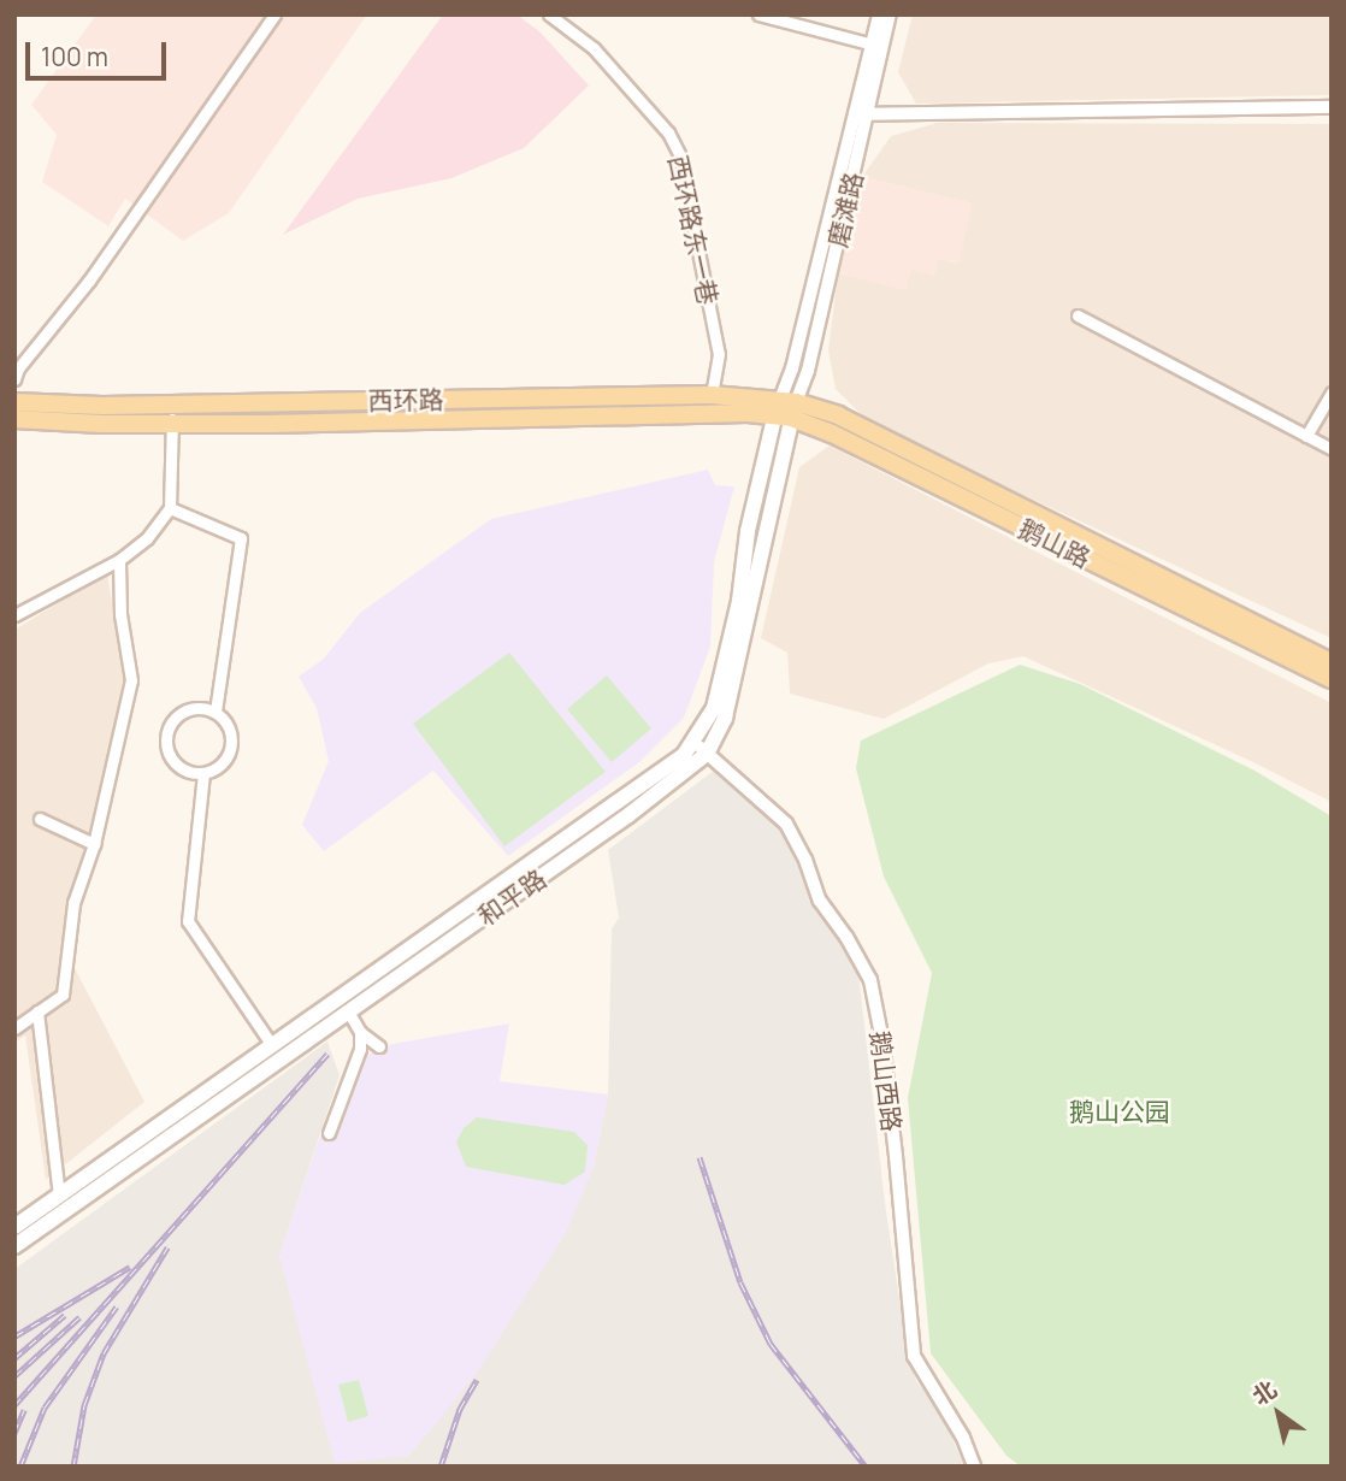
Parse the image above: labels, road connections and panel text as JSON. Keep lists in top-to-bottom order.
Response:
{
  "streets": {
    "main road": ["西环路", "鹅山路", "和平路"],
    "street": ["磨滩路", "西环路东一巷", "鹅山西路"]
  },
  "crossings": [
    ["磨滩路", "西环路"],
    ["磨滩路", "鹅山路"],
    ["磨滩路", "和平路"],
    ["西环路东一巷", "西环路"],
    ["西环路", "鹅山路"],
    ["西环路", "和平路"],
    ["鹅山路", "和平路"],
    ["和平路", "鹅山西路"]
  ],
  "parks": ["鹅山公园"],
  "scale_bar": "100 m",
  "north": "top left"
}
